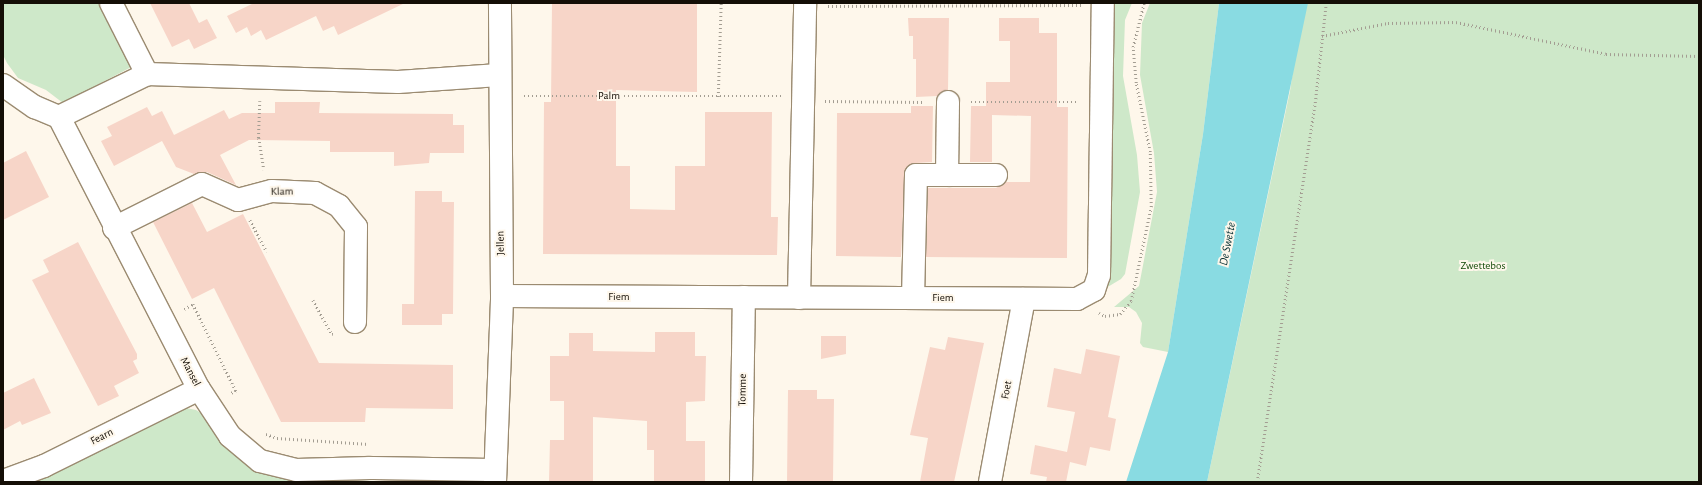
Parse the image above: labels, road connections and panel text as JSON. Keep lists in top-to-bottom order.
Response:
{
  "streets": {
    "street": [
      "Klam",
      "Jellen",
      "Fiem",
      "Mansel",
      "Tomme",
      "Foet",
      "Fearn"
    ],
    "path": ["Palm"]
  },
  "crossings": [
    ["Palm", "Jellen"],
    ["Jellen", "Fiem"],
    ["Jellen", "Mansel"],
    ["Fiem", "Tomme"],
    ["Fiem", "Foet"],
    ["Mansel", "Fearn"]
  ],
  "water": ["De Swette"],
  "parks": ["Zwettebos"]
}
